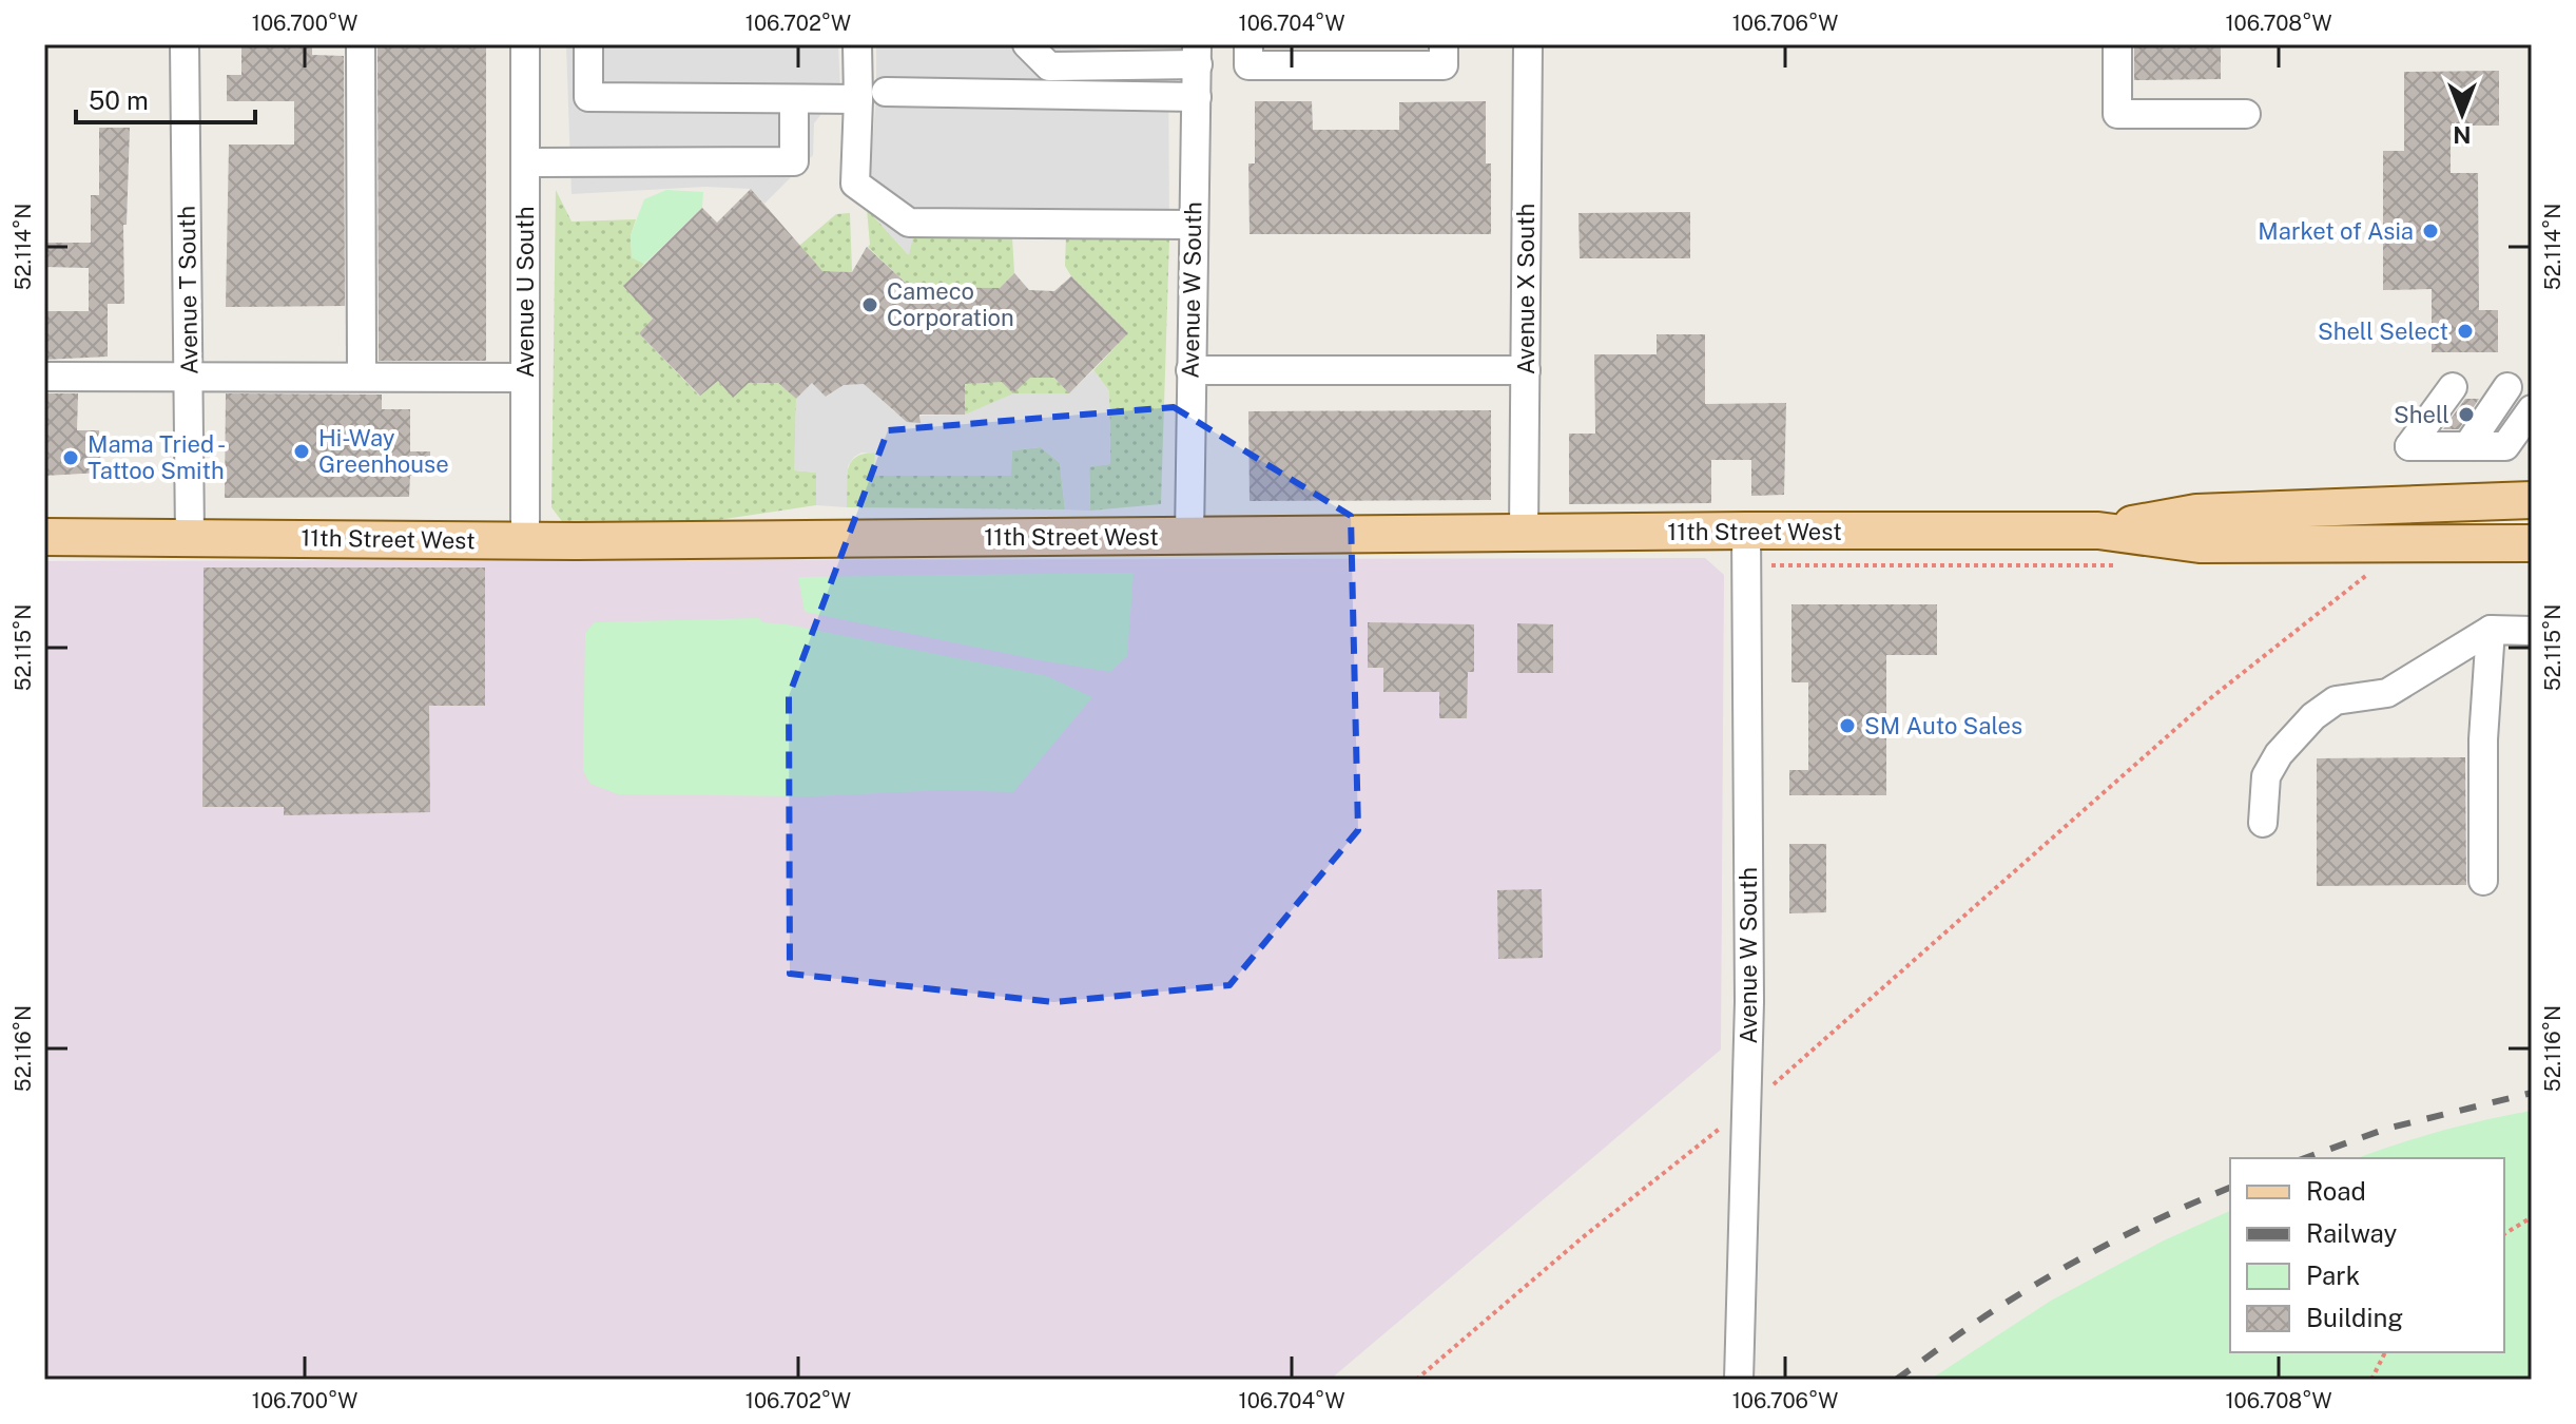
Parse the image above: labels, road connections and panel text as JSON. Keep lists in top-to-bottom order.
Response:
{
  "streets": {
    "main road": ["11th Street West"],
    "street": [
      "Avenue X South",
      "Avenue T South",
      "Avenue W South",
      "Avenue U South"
    ]
  },
  "crossings": [
    ["Avenue X South", "11th Street West"],
    ["Avenue T South", "11th Street West"],
    ["Avenue W South", "11th Street West"],
    ["Avenue U South", "11th Street West"]
  ],
  "places": [
    "Market of Asia",
    "Cameco Corporation",
    "Shell Select",
    "Shell",
    "Hi-Way Greenhouse",
    "Mama Tried - Tattoo Smith",
    "SM Auto Sales"
  ],
  "legend": [
    "Road",
    "Railway",
    "Park",
    "Building"
  ],
  "scale_bar": "50 m",
  "north": "bottom",
  "coordinates": [
    "106.700°W",
    "106.702°W",
    "106.704°W",
    "106.706°W",
    "106.708°W",
    "52.114°N",
    "52.115°N",
    "52.116°N"
  ]
}
